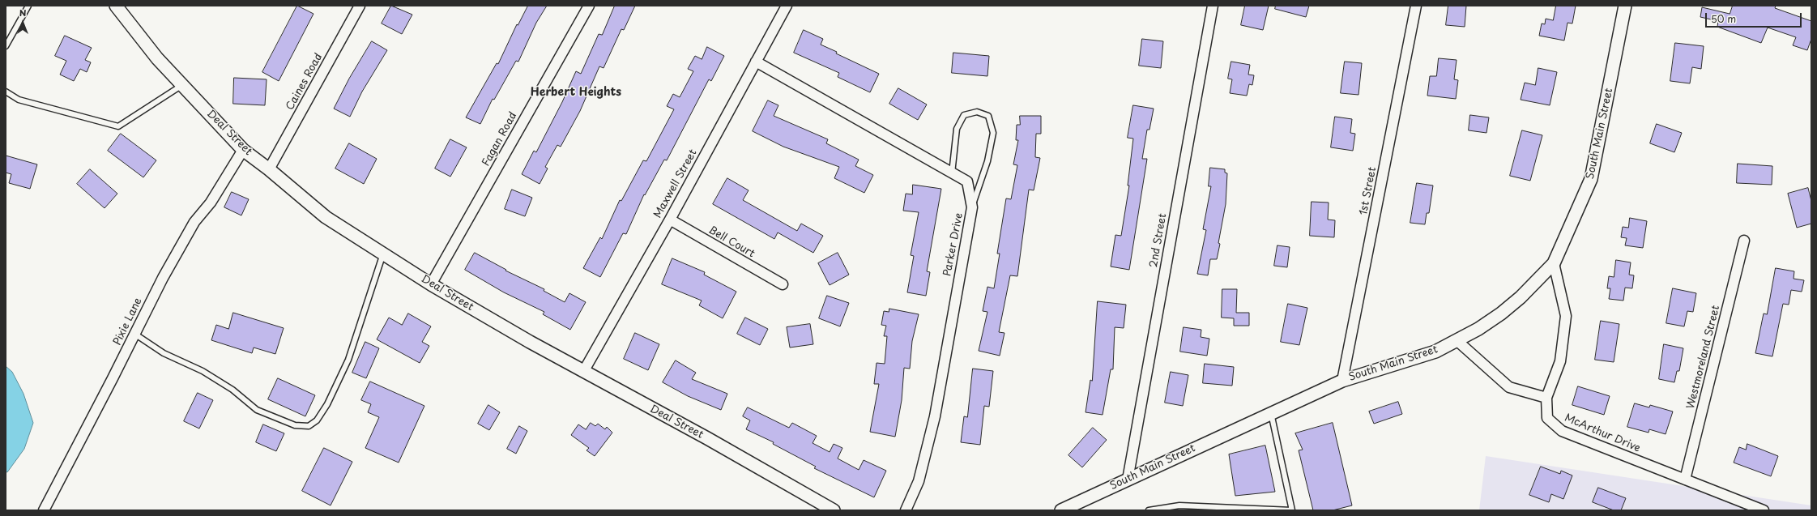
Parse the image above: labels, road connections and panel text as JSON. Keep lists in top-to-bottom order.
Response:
{
  "streets": {
    "street": [
      "Caines Road",
      "Deal Street",
      "South Main Street",
      "Fagan Road",
      "Maxwell Street",
      "1st Street",
      "2nd Street",
      "Bell Court",
      "Parker Drive",
      "Pixie Lane",
      "Westmoreland Street",
      "McArthur Drive"
    ]
  },
  "crossings": [
    ["Caines Road", "Deal Street"],
    ["Deal Street", "Fagan Road"],
    ["Deal Street", "Maxwell Street"],
    ["Deal Street", "Pixie Lane"],
    ["South Main Street", "1st Street"],
    ["South Main Street", "2nd Street"],
    ["South Main Street", "McArthur Drive"],
    ["Maxwell Street", "Bell Court"],
    ["Maxwell Street", "Parker Drive"],
    ["Westmoreland Street", "McArthur Drive"]
  ],
  "districts": ["Herbert Heights"],
  "scale_bar": "50 m",
  "north": "top"
}
